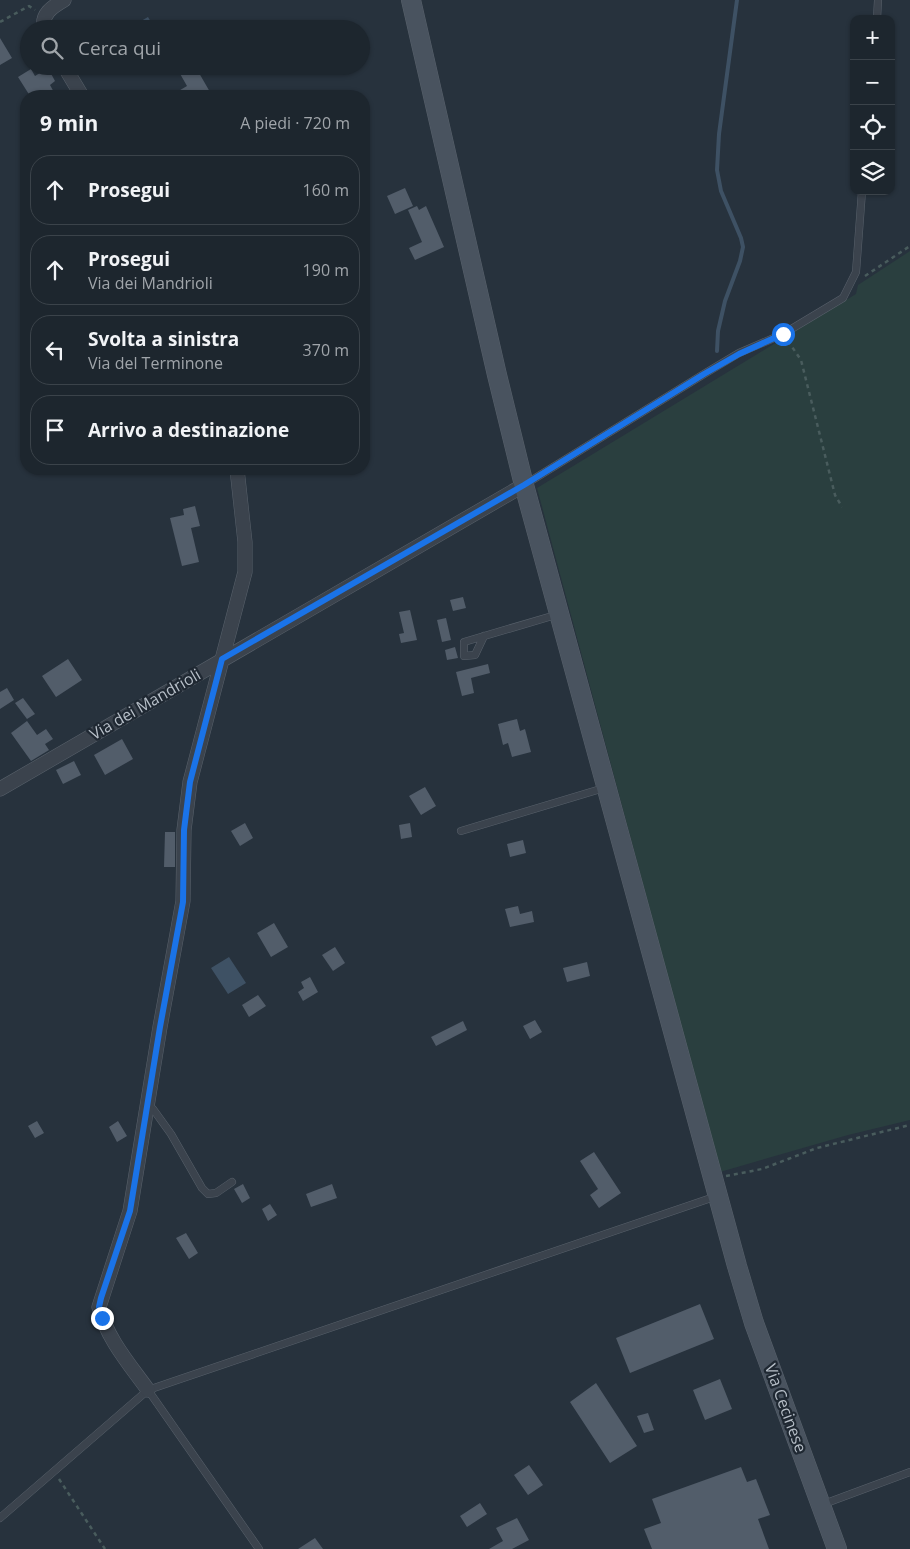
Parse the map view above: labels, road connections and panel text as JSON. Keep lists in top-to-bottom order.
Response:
{
  "streets": {
    "main road": ["Via Cecinese"],
    "street": ["Via dei Mandrioli"]
  },
  "crossings": [
    ["Via dei Mandrioli", "Via Cecinese"]
  ],
  "page": {
    "map_buttons": ["+", "−"],
    "search": "Cerca qui",
    "heading": ["9 min", "A piedi · 720 m"],
    "list": [
      ["Prosegui", "160 m"],
      ["Prosegui", "Via dei Mandrioli", "190 m"],
      ["Svolta a sinistra", "Via del Terminone", "370 m"],
      "Arrivo a destinazione"
    ]
  }
}
